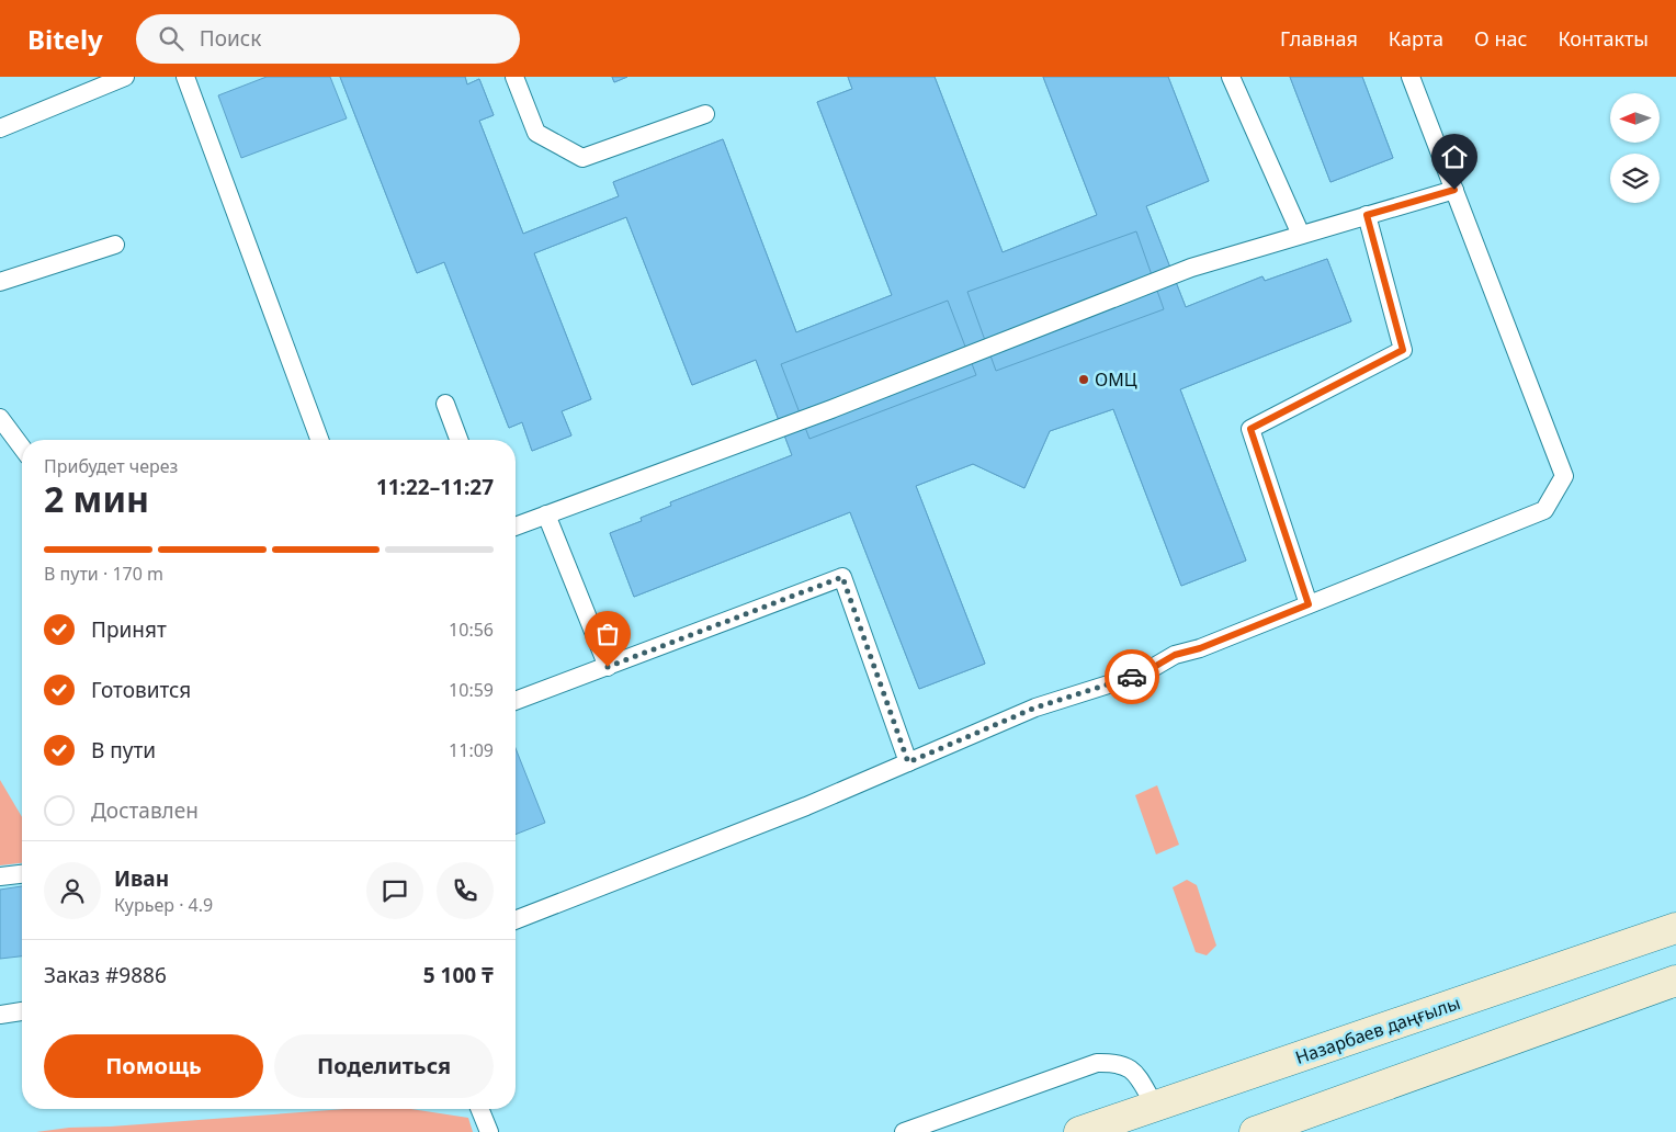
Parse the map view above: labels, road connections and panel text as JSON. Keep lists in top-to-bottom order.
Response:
{
  "streets": {
    "main road": ["Назарбаев даңғылы"]
  },
  "places": ["ОМЦ"],
  "north": "left",
  "page": {
    "header": "Bitely",
    "search": "Поиск",
    "nav": [
      "Главная",
      "Карта",
      "О нас",
      "Контакты"
    ],
    "heading": ["2 мин", "Прибудет через", "11:22–11:27"],
    "panel": [
      "Иван",
      "Курьер · 4.9",
      "Заказ #9886",
      "5 100 ₸"
    ],
    "bar": "В пути · 170 m",
    "list": [
      ["Принят", "10:56"],
      ["Готовится", "10:59"],
      ["В пути", "11:09"],
      "Доставлен"
    ],
    "buttons": ["Помощь", "Поделиться"]
  }
}
